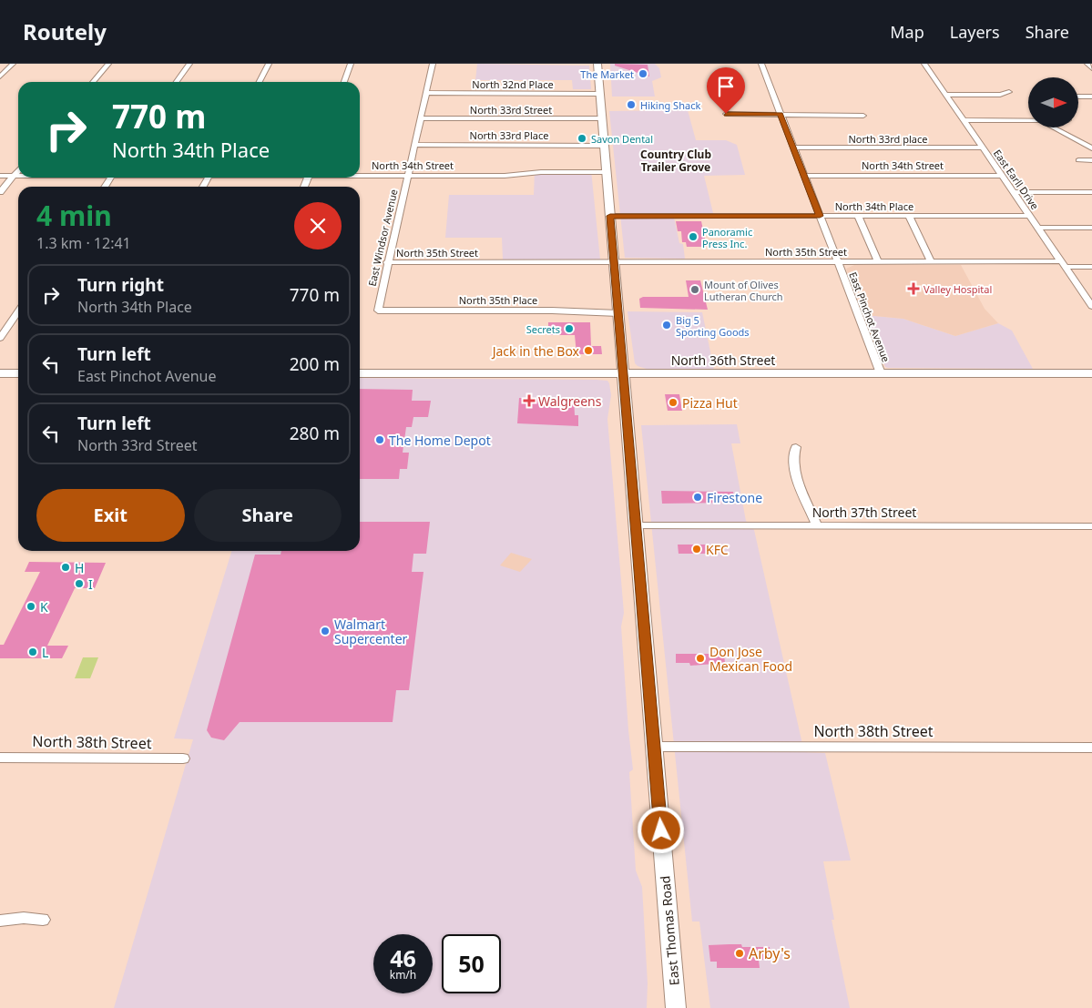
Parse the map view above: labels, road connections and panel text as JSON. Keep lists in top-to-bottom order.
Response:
{
  "streets": {
    "main road": ["North 36th Street", "East Thomas Road"],
    "street": [
      "North 32nd Place",
      "North 33rd Street",
      "North 33rd Place",
      "North 33rd place",
      "North 34th Street",
      "East Earll Drive",
      "North 34th Place",
      "East Windsor Avenue",
      "North 35th Street",
      "North 35th Place",
      "East Pinchot Avenue",
      "North 37th Street",
      "North 38th Street"
    ]
  },
  "crossings": [
    ["North 32nd Place", "East Windsor Avenue"],
    ["North 32nd Place", "East Thomas Road"],
    ["North 33rd Street", "East Windsor Avenue"],
    ["North 33rd Street", "East Thomas Road"],
    ["North 33rd Place", "East Windsor Avenue"],
    ["North 33rd Place", "East Thomas Road"],
    ["North 33rd place", "East Earll Drive"],
    ["North 33rd place", "East Pinchot Avenue"],
    ["North 34th Street", "East Earll Drive"],
    ["North 34th Street", "East Windsor Avenue"],
    ["North 34th Street", "East Pinchot Avenue"],
    ["North 34th Street", "East Thomas Road"],
    ["East Earll Drive", "North 34th Place"],
    ["East Earll Drive", "North 35th Street"],
    ["North 34th Place", "East Pinchot Avenue"],
    ["North 34th Place", "East Thomas Road"],
    ["East Windsor Avenue", "North 35th Street"],
    ["East Windsor Avenue", "North 35th Place"],
    ["North 35th Street", "East Pinchot Avenue"],
    ["North 35th Street", "East Thomas Road"],
    ["North 35th Place", "East Thomas Road"],
    ["East Pinchot Avenue", "North 36th Street"],
    ["North 36th Street", "East Thomas Road"],
    ["North 37th Street", "East Thomas Road"],
    ["North 38th Street", "East Thomas Road"]
  ],
  "districts": ["Country Club Trailer Grove"],
  "places": {
    "other": [
      "The Market",
      "Hiking Shack",
      "Savon Dental",
      "Panoramic Press Inc.",
      "Mount of Olives Lutheran Church",
      "Big 5 Sporting Goods",
      "Secrets",
      "Jack in the Box",
      "Pizza Hut",
      "The Home Depot",
      "Firestone",
      "KFC",
      "H",
      "I",
      "K",
      "Walmart Supercenter",
      "L",
      "Don Jose Mexican Food",
      "Arby's"
    ],
    "health": ["Valley Hospital", "Walgreens"]
  },
  "north": "right",
  "page": {
    "header": "Routely",
    "nav": ["Map", "Layers", "Share"],
    "turn": ["770 m", "North 34th Place"],
    "heading": ["4 min", "1.3 km · 12:41"],
    "list": [
      {
        "name": "Turn right",
        "note": "North 34th Place",
        "value": "770 m"
      },
      {
        "name": "Turn left",
        "note": "East Pinchot Avenue",
        "value": "200 m"
      },
      {
        "name": "Turn left",
        "note": "North 33rd Street",
        "value": "280 m"
      }
    ],
    "buttons": ["Exit", "Share"],
    "speed": "46 km/h",
    "limit": "50"
  }
}
